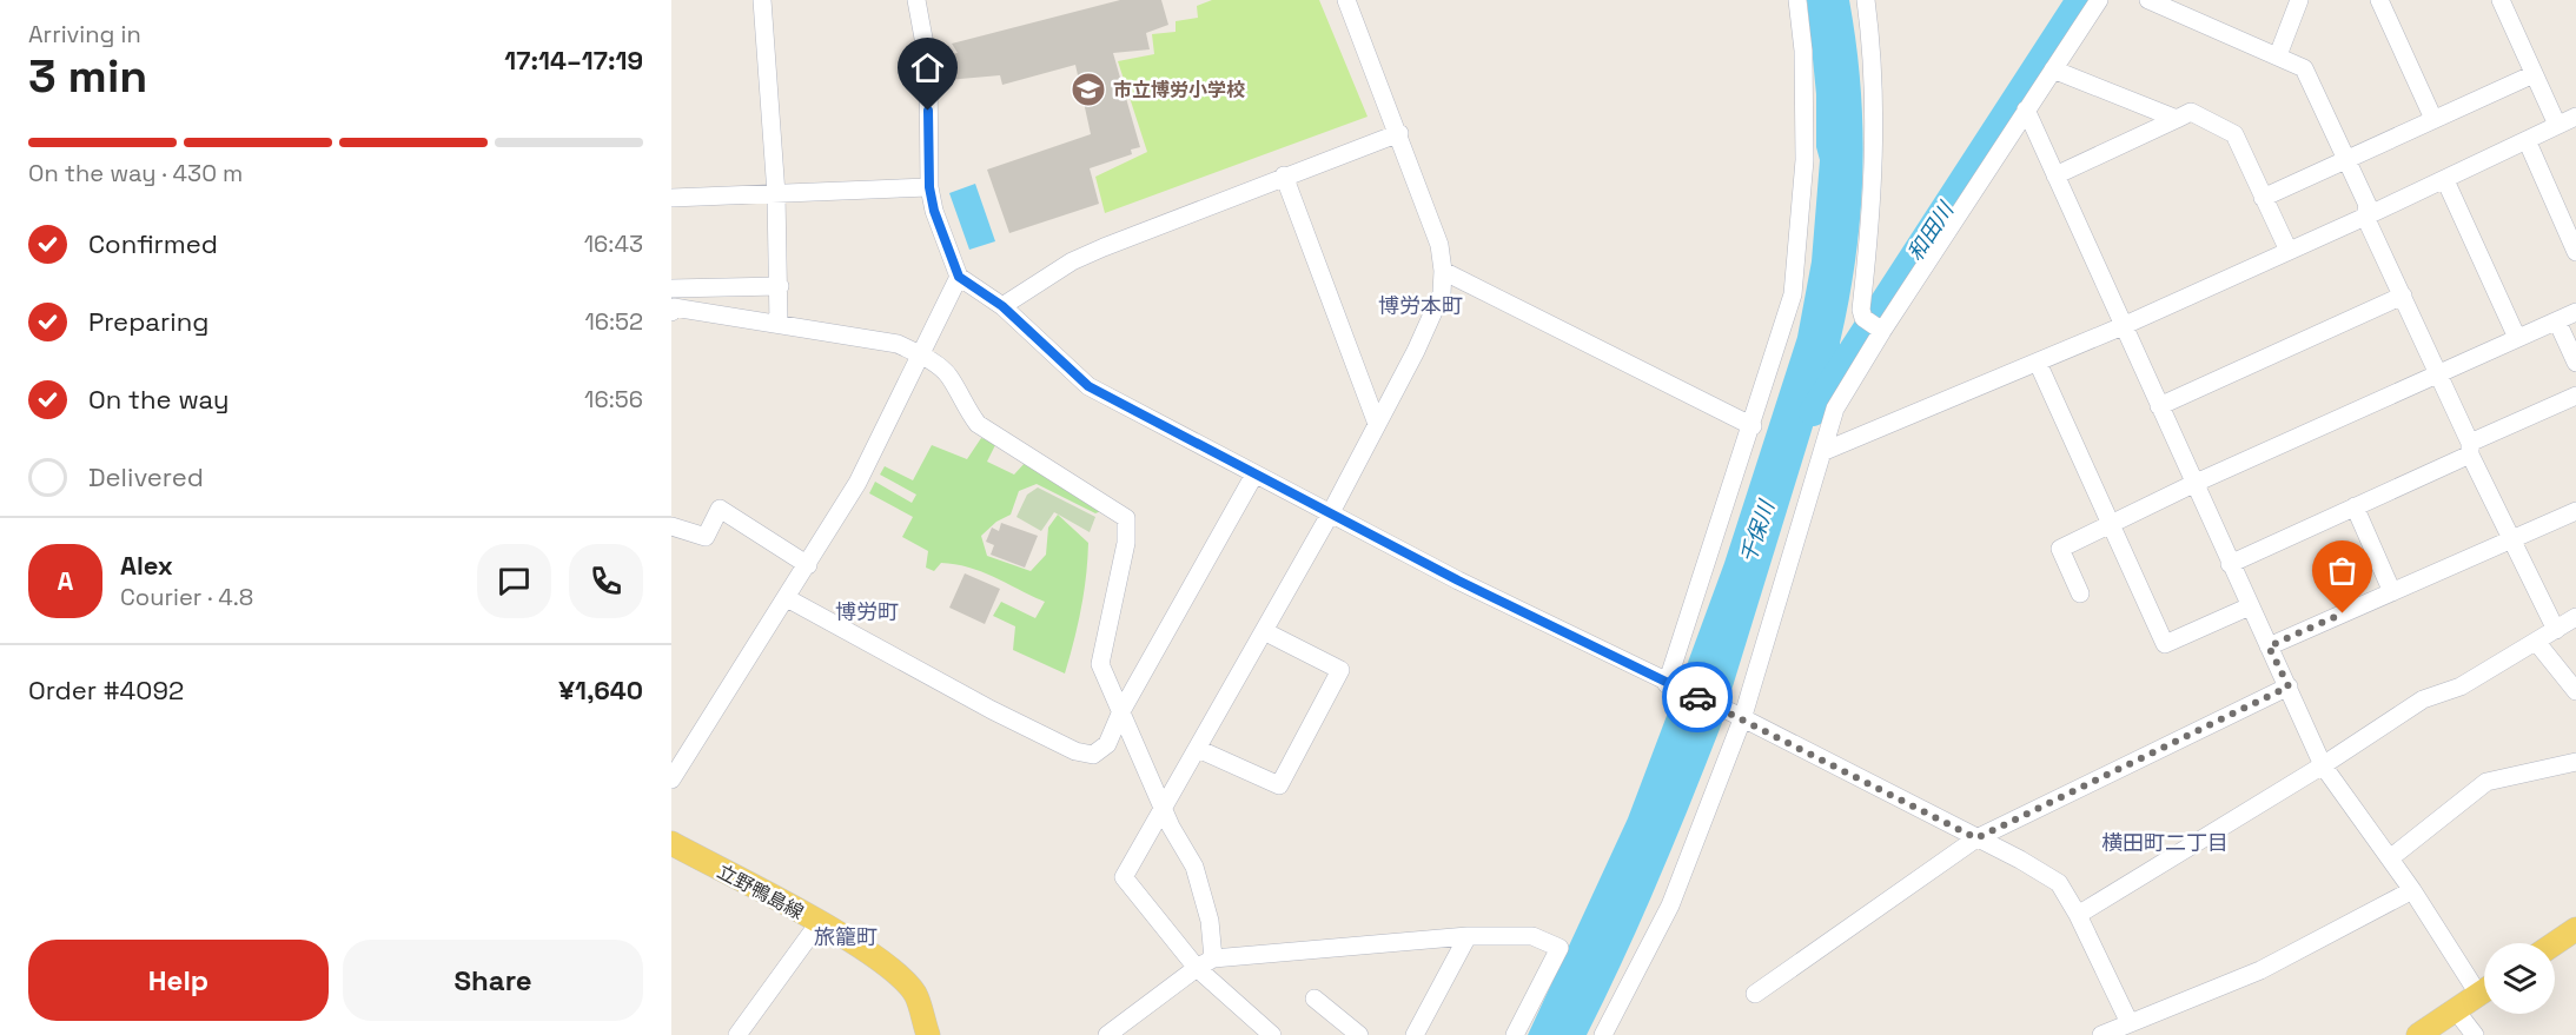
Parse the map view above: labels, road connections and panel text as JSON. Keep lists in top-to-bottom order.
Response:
{
  "streets": {
    "main road": ["立野鴨島線"]
  },
  "districts": [
    "博労本町",
    "博労町",
    "横田町二丁目",
    "旅籠町"
  ],
  "water": ["和田川", "千保川"],
  "places": {
    "school or university": ["市立博労小学校"]
  },
  "page": {
    "heading": ["3 min", "Arriving in", "17:14–17:19"],
    "panel": [
      "Alex",
      "Courier · 4.8",
      "Order #4092",
      "¥1,640"
    ],
    "bar": "On the way · 430 m",
    "list": [
      ["Confirmed", "16:43"],
      ["Preparing", "16:52"],
      ["On the way", "16:56"],
      "Delivered"
    ],
    "round": "A",
    "buttons": ["Help", "Share"]
  }
}
